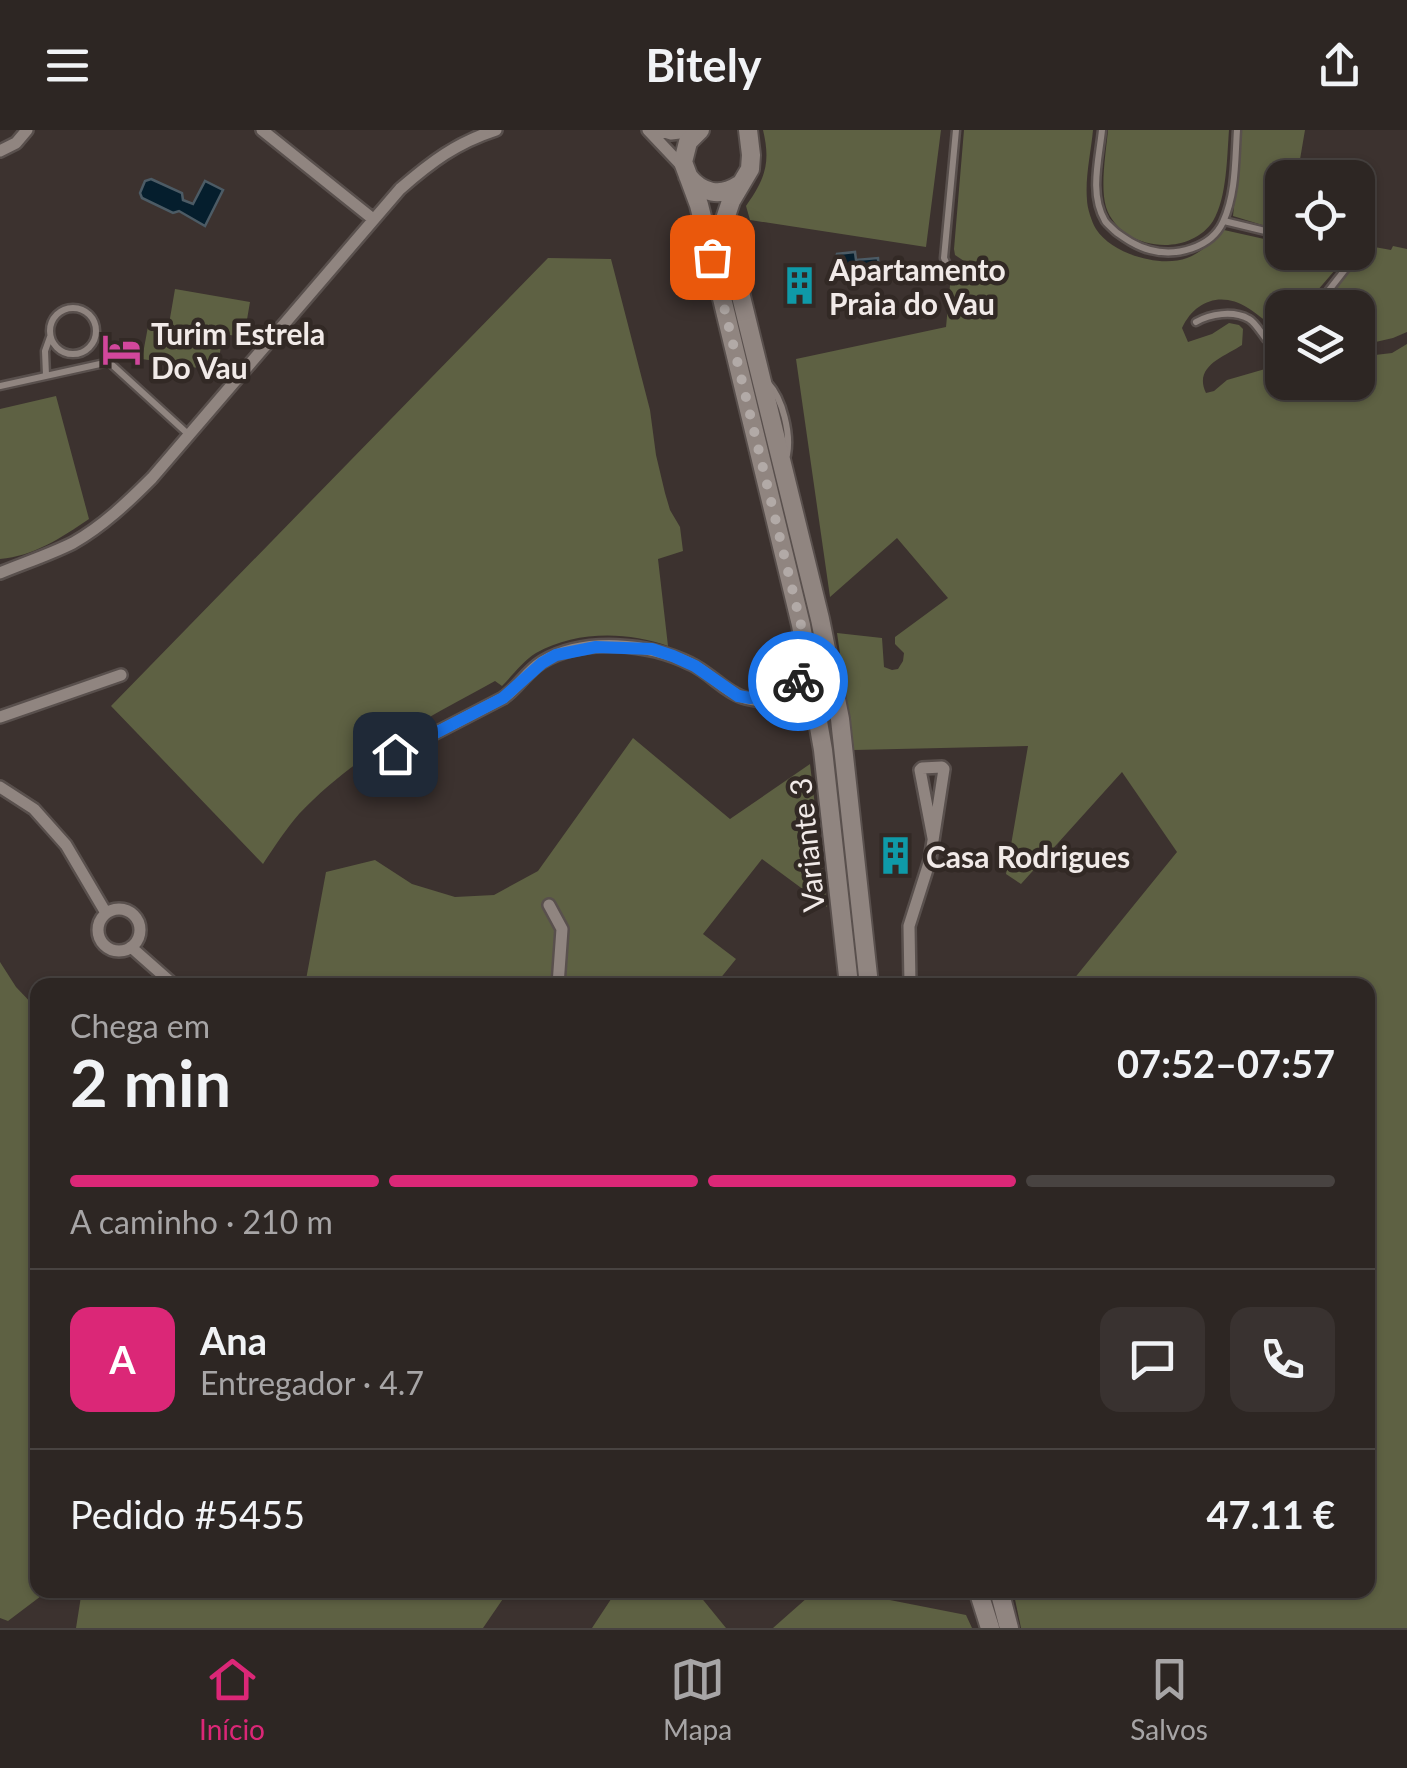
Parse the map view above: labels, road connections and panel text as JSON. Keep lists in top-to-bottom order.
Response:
{
  "streets": {
    "main road": ["Variante 3"]
  },
  "places": {
    "building": ["Apartamento Praia do Vau", "Casa Rodrigues"],
    "hotel": ["Turim Estrela Do Vau"]
  },
  "page": {
    "header": "Bitely",
    "heading": ["2 min", "Chega em", "07:52–07:57"],
    "panel": [
      "Ana",
      "Entregador · 4.7",
      "Pedido #5455",
      "47.11 €"
    ],
    "bar": "A caminho · 210 m",
    "round": "A",
    "tabs": ["Início", "Mapa", "Salvos"]
  }
}
